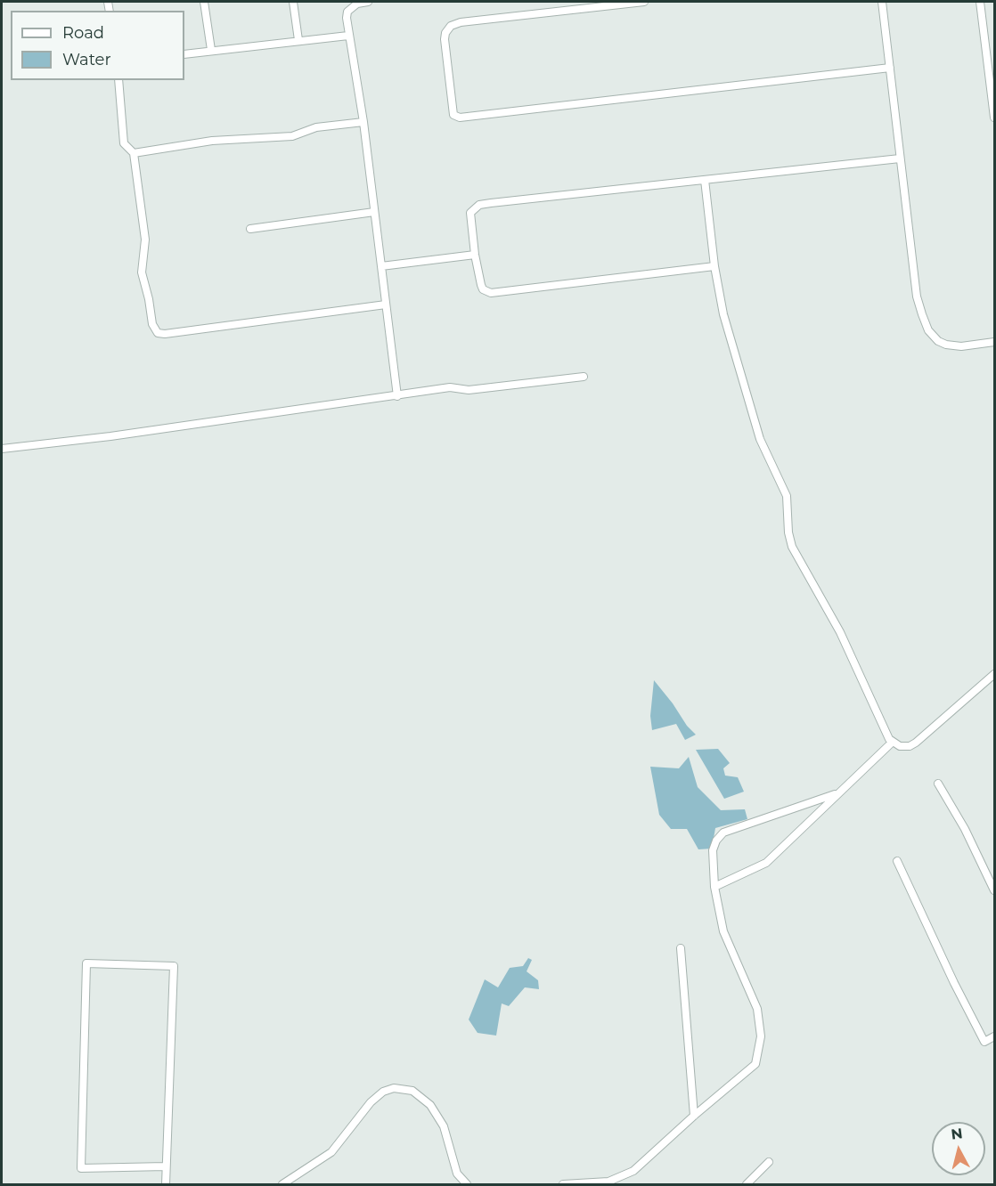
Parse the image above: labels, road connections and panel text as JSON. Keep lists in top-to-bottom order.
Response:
{
  "legend": ["Road", "Water"],
  "north": "top"
}
